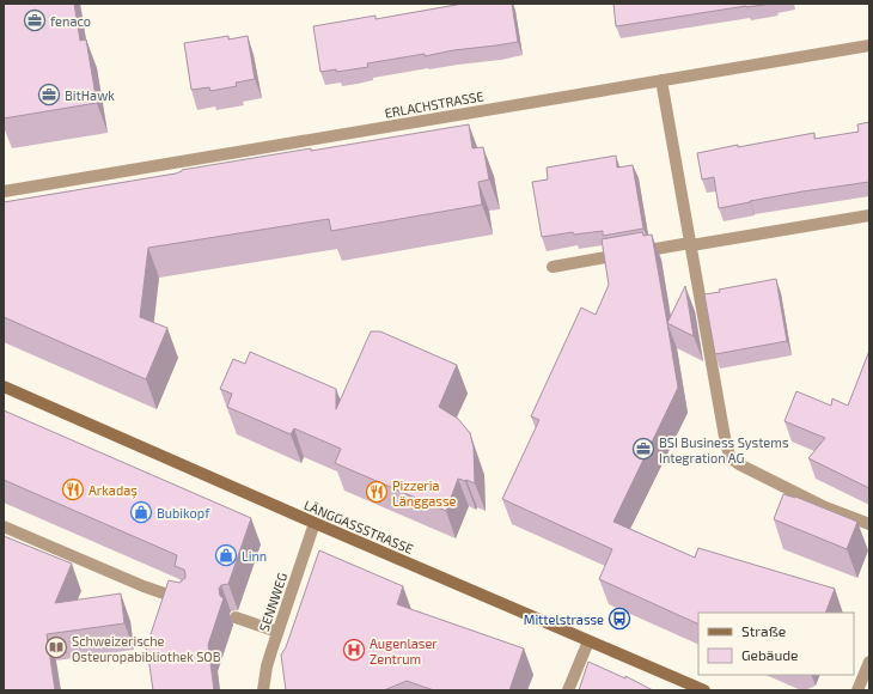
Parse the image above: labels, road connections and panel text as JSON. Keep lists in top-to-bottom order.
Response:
{
  "streets": {
    "main road": ["LÄNGGASSSTRASSE"],
    "street": ["ERLACHSTRASSE", "SENNWEG"]
  },
  "crossings": [
    ["LÄNGGASSSTRASSE", "SENNWEG"]
  ],
  "places": {
    "office": ["fenaco", "BitHawk", "BSI Business Systems Integration AG"],
    "restaurant": ["Arkadaş", "Pizzeria Länggasse"],
    "shop": ["Bubikopf", "Linn"],
    "bus stop": ["Mittelstrasse"],
    "library": ["Schweizerische Osteuropabibliothek SOB"],
    "hospital": ["Augenlaser Zentrum"]
  },
  "legend": ["Straße", "Gebäude"]
}
